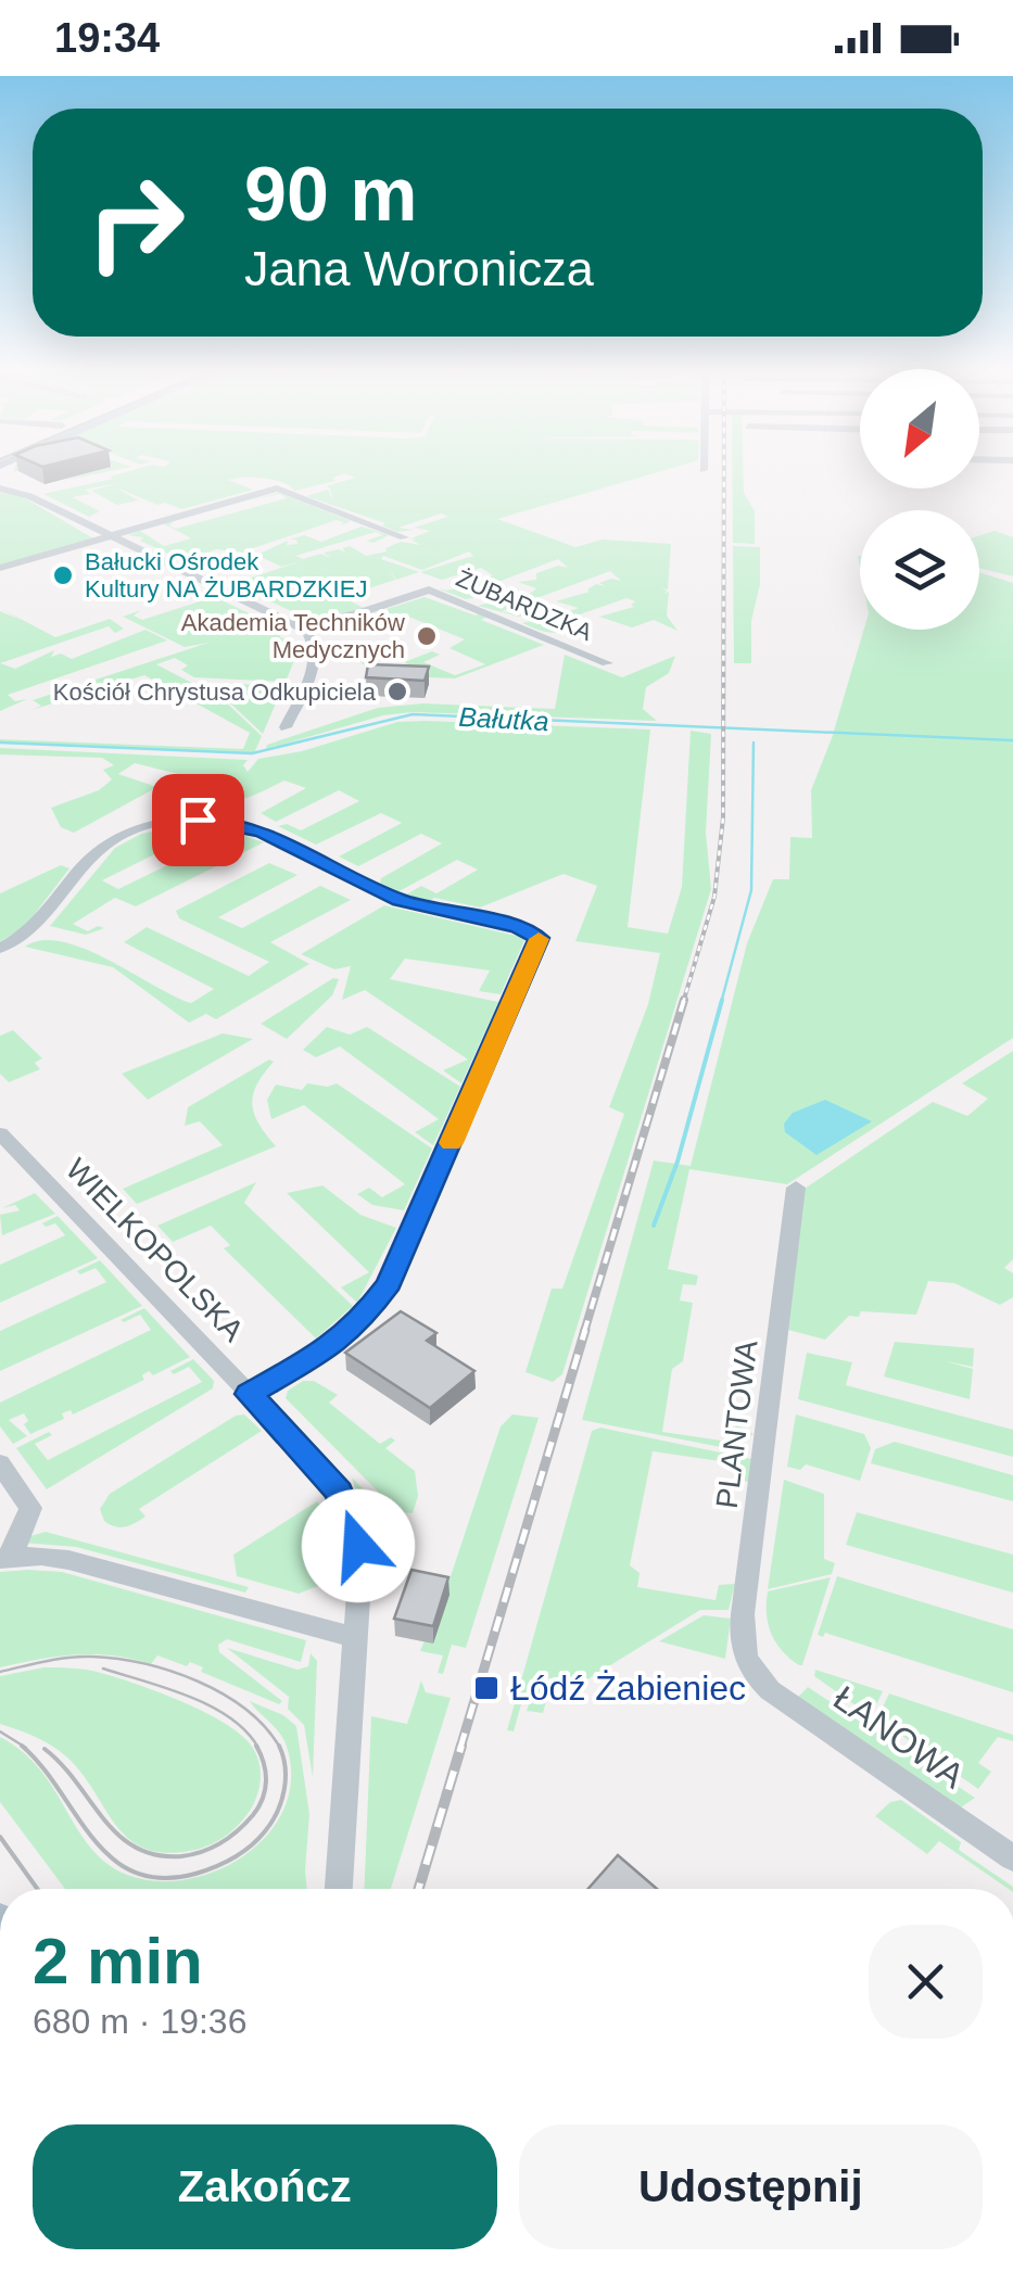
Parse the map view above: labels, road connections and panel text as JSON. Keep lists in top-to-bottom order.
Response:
{
  "streets": {
    "street": [
      "ŻUBARDZKA",
      "WIELKOPOLSKA",
      "PLANTOWA",
      "ŁANOWA"
    ]
  },
  "crossings": [
    ["PLANTOWA", "ŁANOWA"]
  ],
  "water": ["Bałutka"],
  "places": {
    "other": ["Bałucki Ośrodek Kultury NA ŻUBARDZKIEJ", "Akademia Techników Medycznych", "Kościół Chrystusa Odkupiciela"],
    "transit": ["Łódź Żabieniec"]
  },
  "north": "bottom left",
  "page": {
    "status": "19:34",
    "turn": ["90 m", "Jana Woronicza"],
    "heading": ["2 min", "680 m · 19:36"],
    "buttons": ["Zakończ", "Udostępnij"]
  }
}
